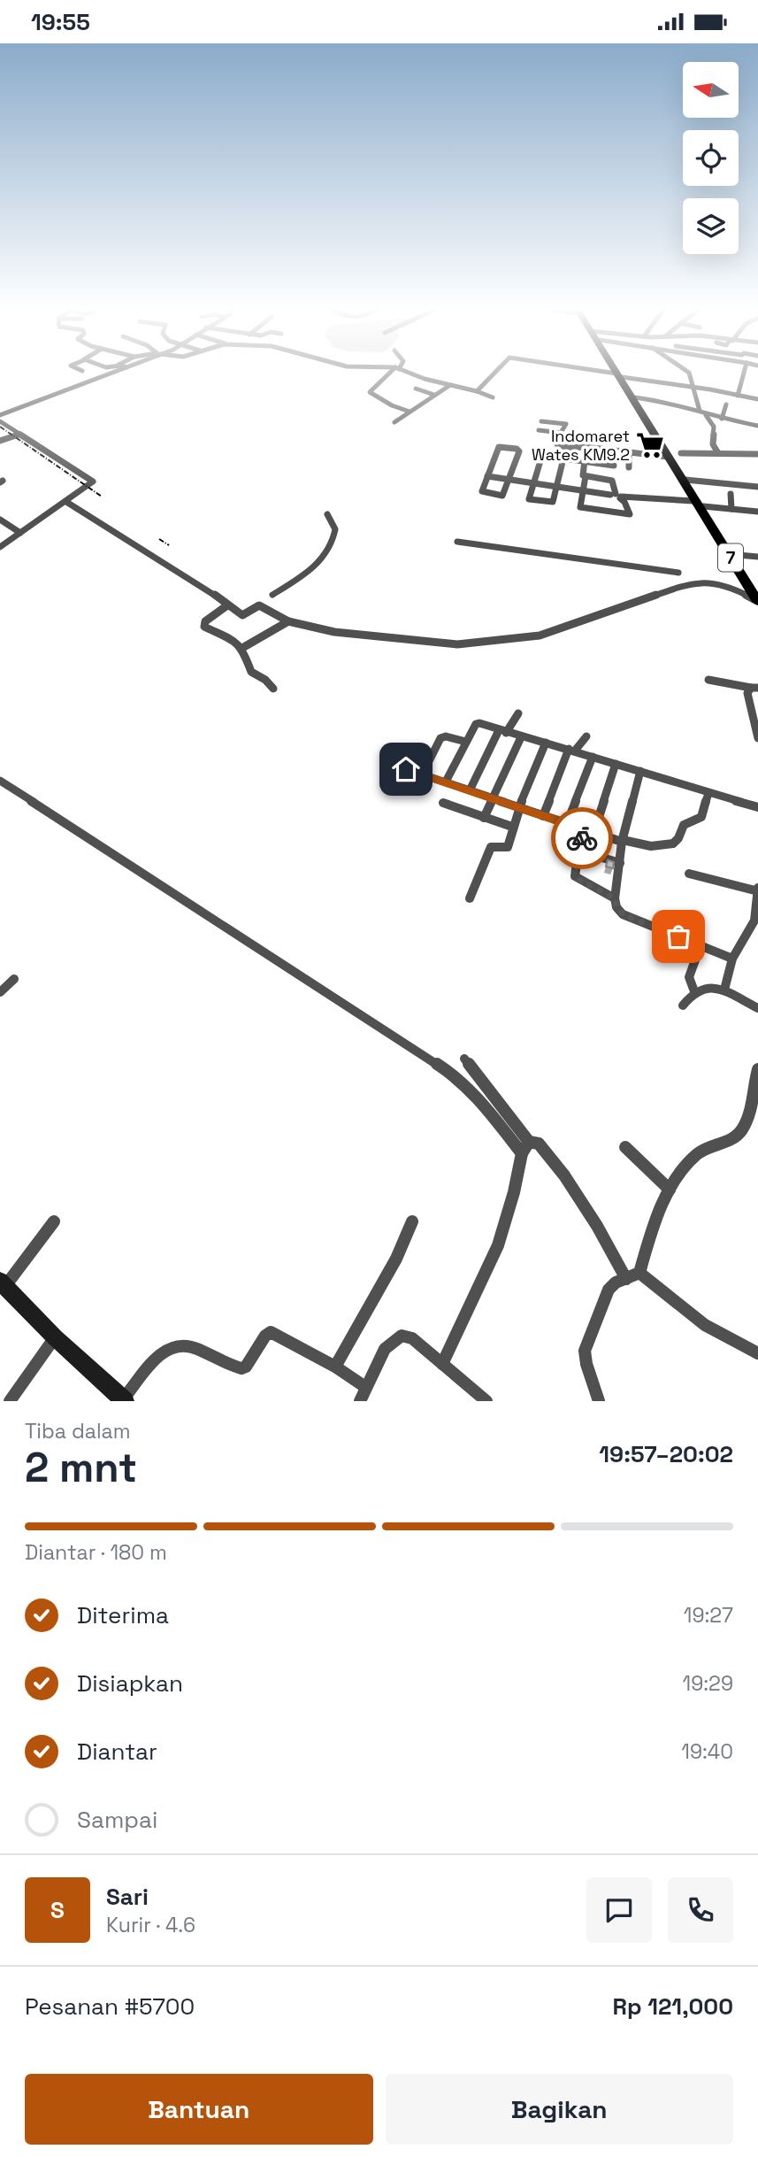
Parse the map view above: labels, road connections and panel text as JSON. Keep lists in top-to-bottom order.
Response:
{
  "streets": {
    "highway": ["7"]
  },
  "places": {
    "supermarket": ["Indomaret Wates KM9.2"]
  },
  "north": "left",
  "page": {
    "status": "19:55",
    "heading": ["2 mnt", "Tiba dalam", "19:57–20:02"],
    "panel": [
      "Sari",
      "Kurir · 4.6",
      "Pesanan #5700",
      "Rp 121,000"
    ],
    "bar": "Diantar · 180 m",
    "list": [
      ["Diterima", "19:27"],
      ["Disiapkan", "19:29"],
      ["Diantar", "19:40"],
      "Sampai"
    ],
    "round": "S",
    "buttons": ["Bantuan", "Bagikan"]
  }
}
